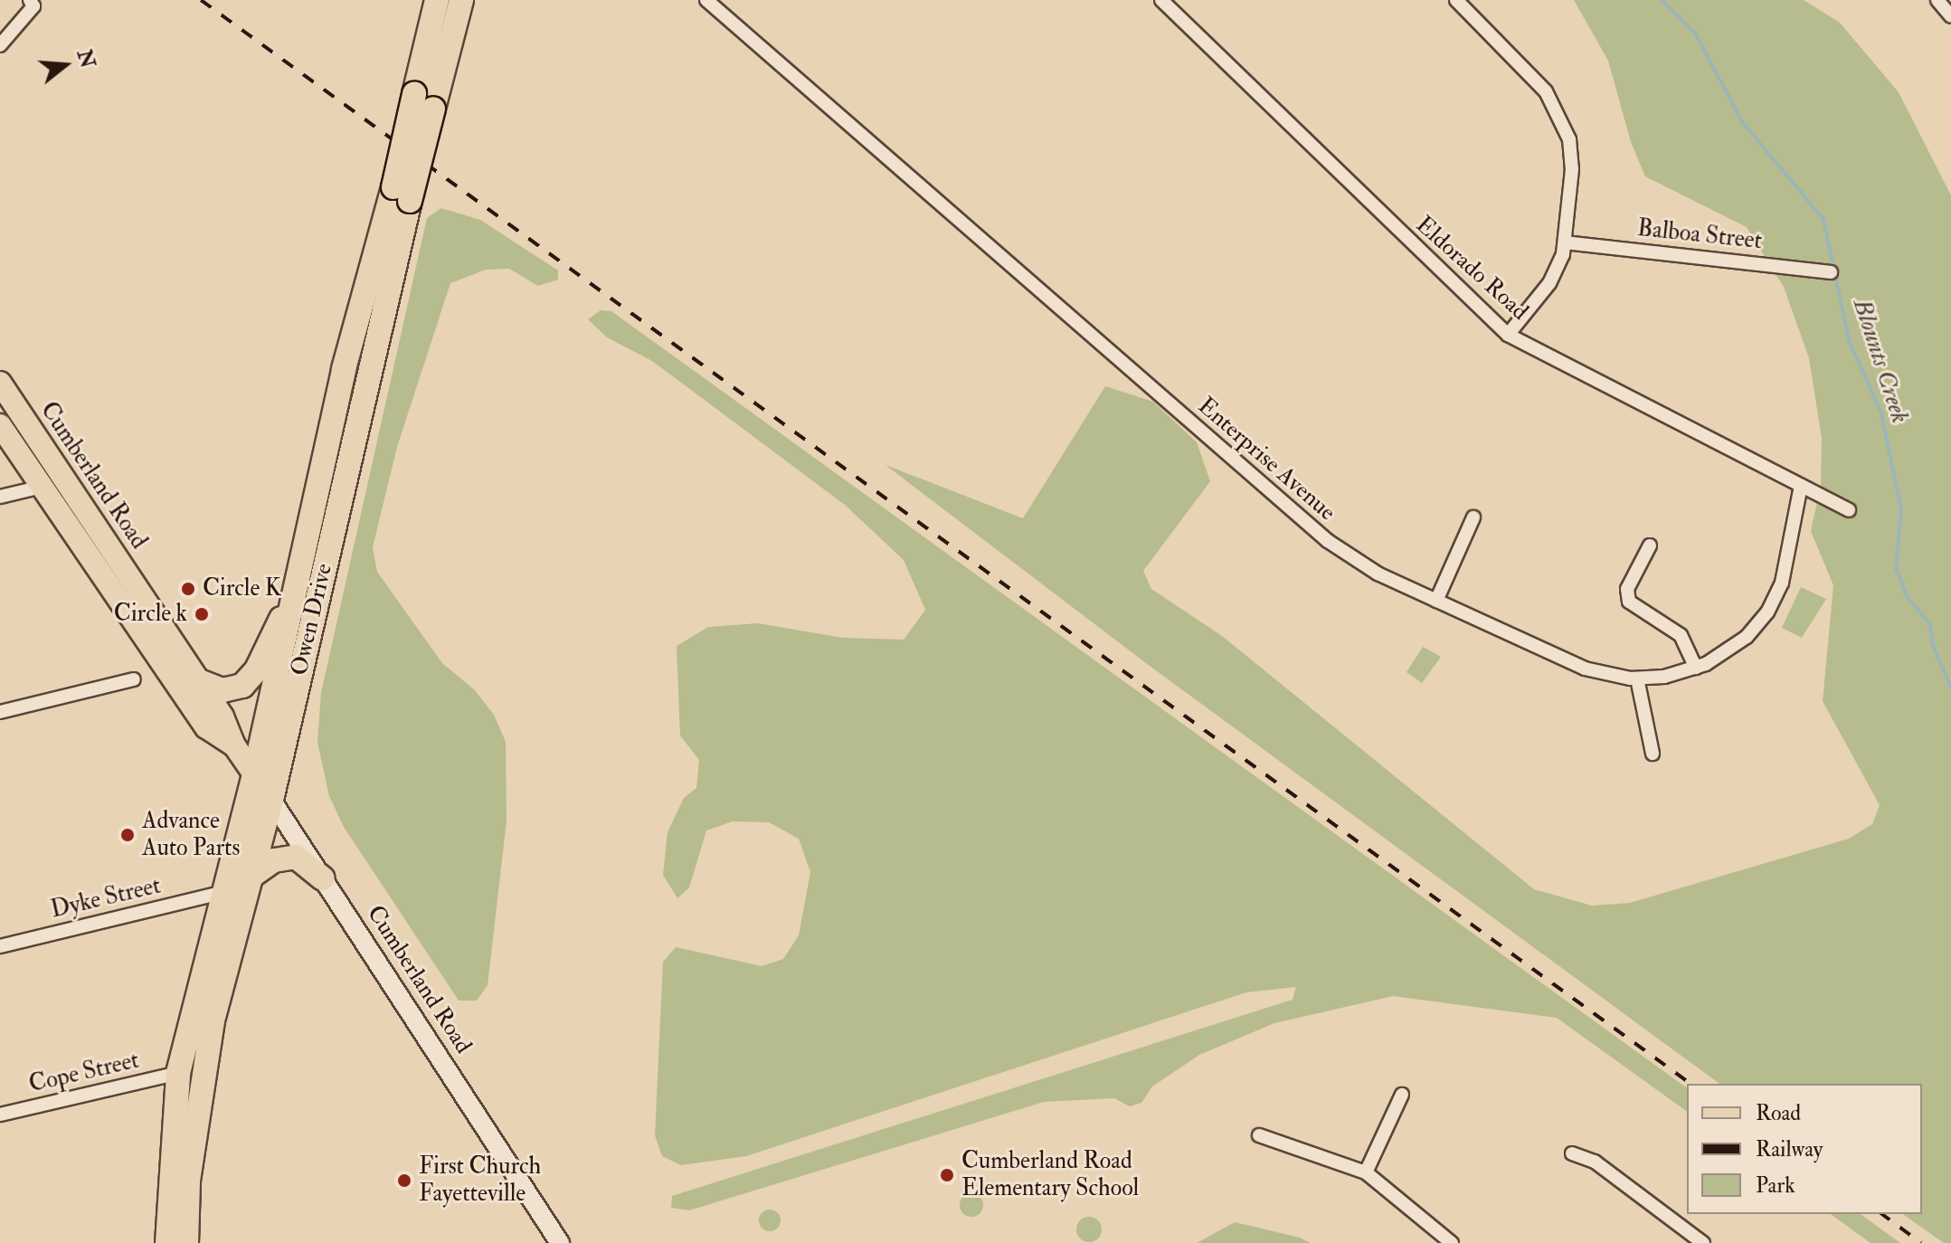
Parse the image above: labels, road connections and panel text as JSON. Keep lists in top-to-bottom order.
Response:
{
  "streets": {
    "highway": ["Owen Drive"],
    "main road": ["Cumberland Road"],
    "street": [
      "Balboa Street",
      "Eldorado Road",
      "Enterprise Avenue",
      "Dyke Street",
      "Cope Street"
    ]
  },
  "crossings": [
    ["Eldorado Road", "Enterprise Avenue"],
    ["Cumberland Road", "Owen Drive"],
    ["Owen Drive", "Dyke Street"],
    ["Owen Drive", "Cope Street"]
  ],
  "water": ["Blounts Creek"],
  "places": [
    "Circle K",
    "Circle k",
    "Advance Auto Parts",
    "Cumberland Road Elementary School",
    "First Church Fayetteville"
  ],
  "legend": ["Road", "Railway", "Park"],
  "north": "right"
}
